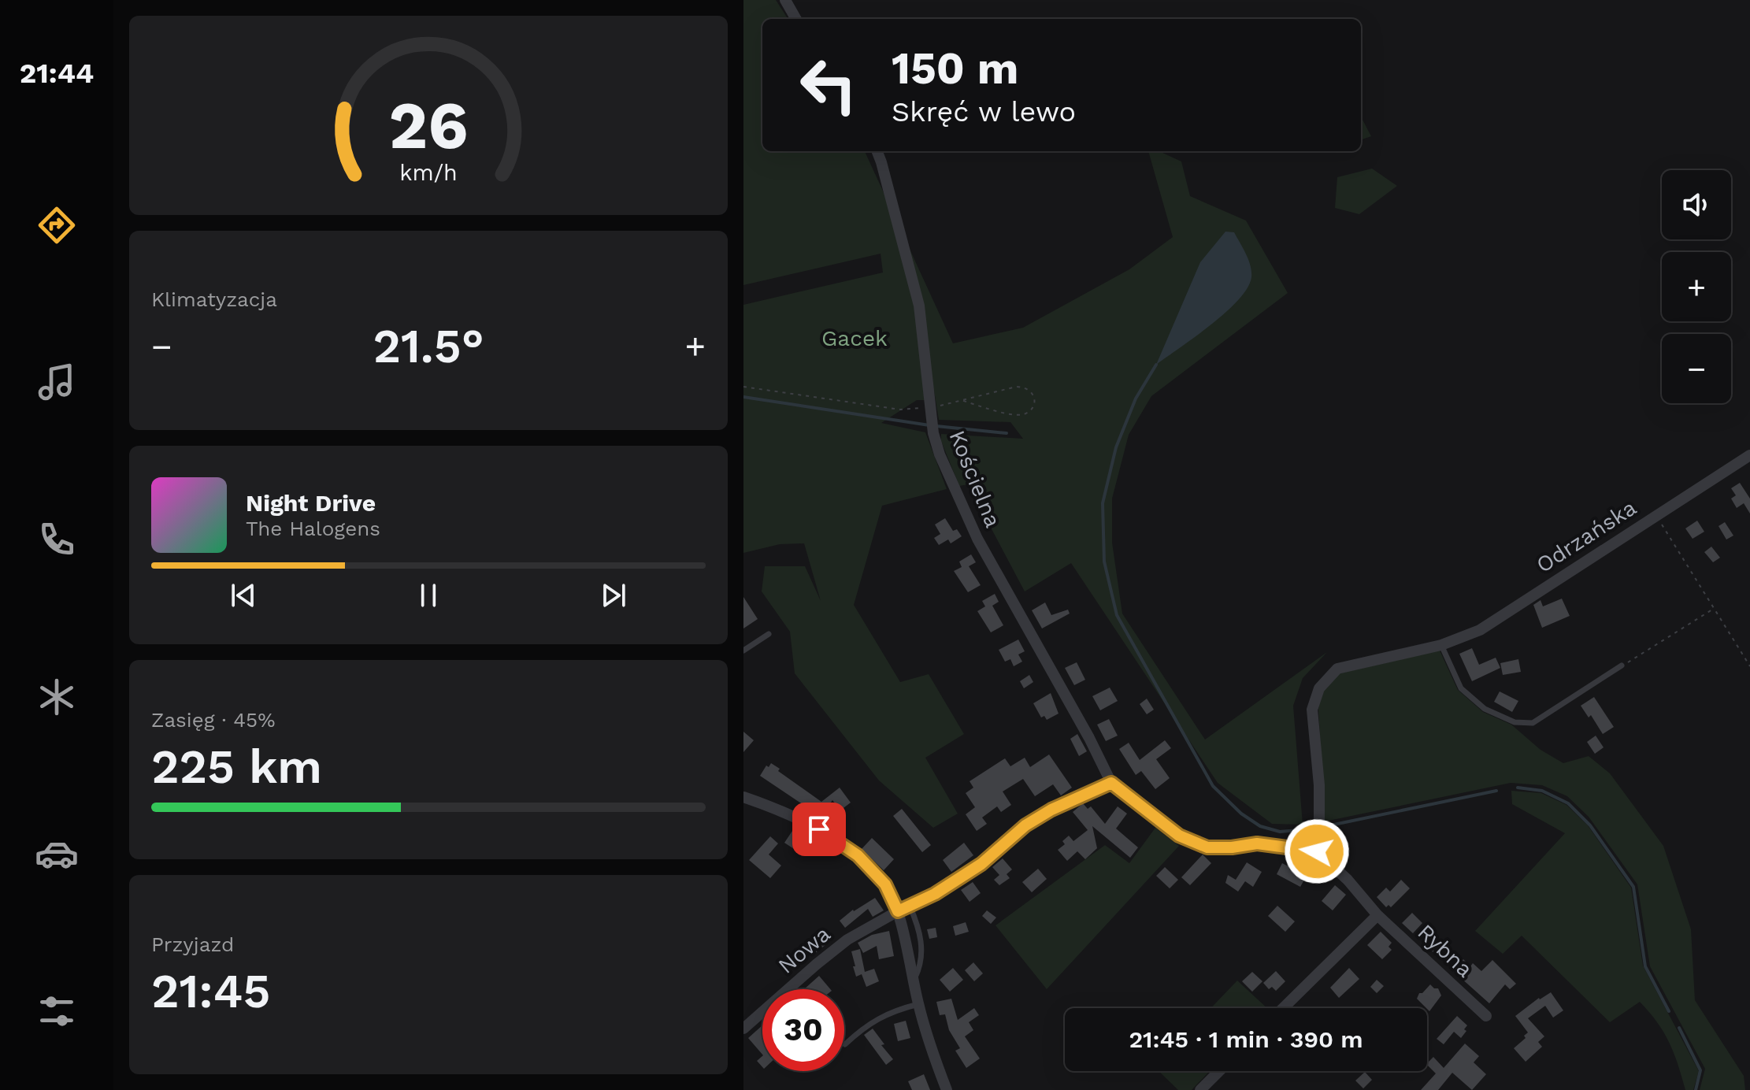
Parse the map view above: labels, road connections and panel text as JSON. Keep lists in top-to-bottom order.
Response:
{
  "streets": {
    "street": [
      "Kościelna",
      "Odrzańska",
      "Nowa",
      "Rybna"
    ]
  },
  "crossings": [
    ["Kościelna", "Nowa"],
    ["Odrzańska", "Rybna"]
  ],
  "parks": ["Gacek"],
  "page": {
    "tabs": "21:44",
    "turn": ["150 m", "Skręć w lewo"],
    "map_buttons": ["+", "−"],
    "tile": [
      "Klimatyzacja",
      ["Zasięg · 45%", "225 km"],
      ["Przyjazd", "21:45"]
    ],
    "heat": ["−", "21.5°", "+"],
    "song": ["Night Drive", "The Halogens"],
    "limit": "30",
    "trip": "21:45 · 1 min · 390 m",
    "gauge": ["26", "km/h"]
  }
}
